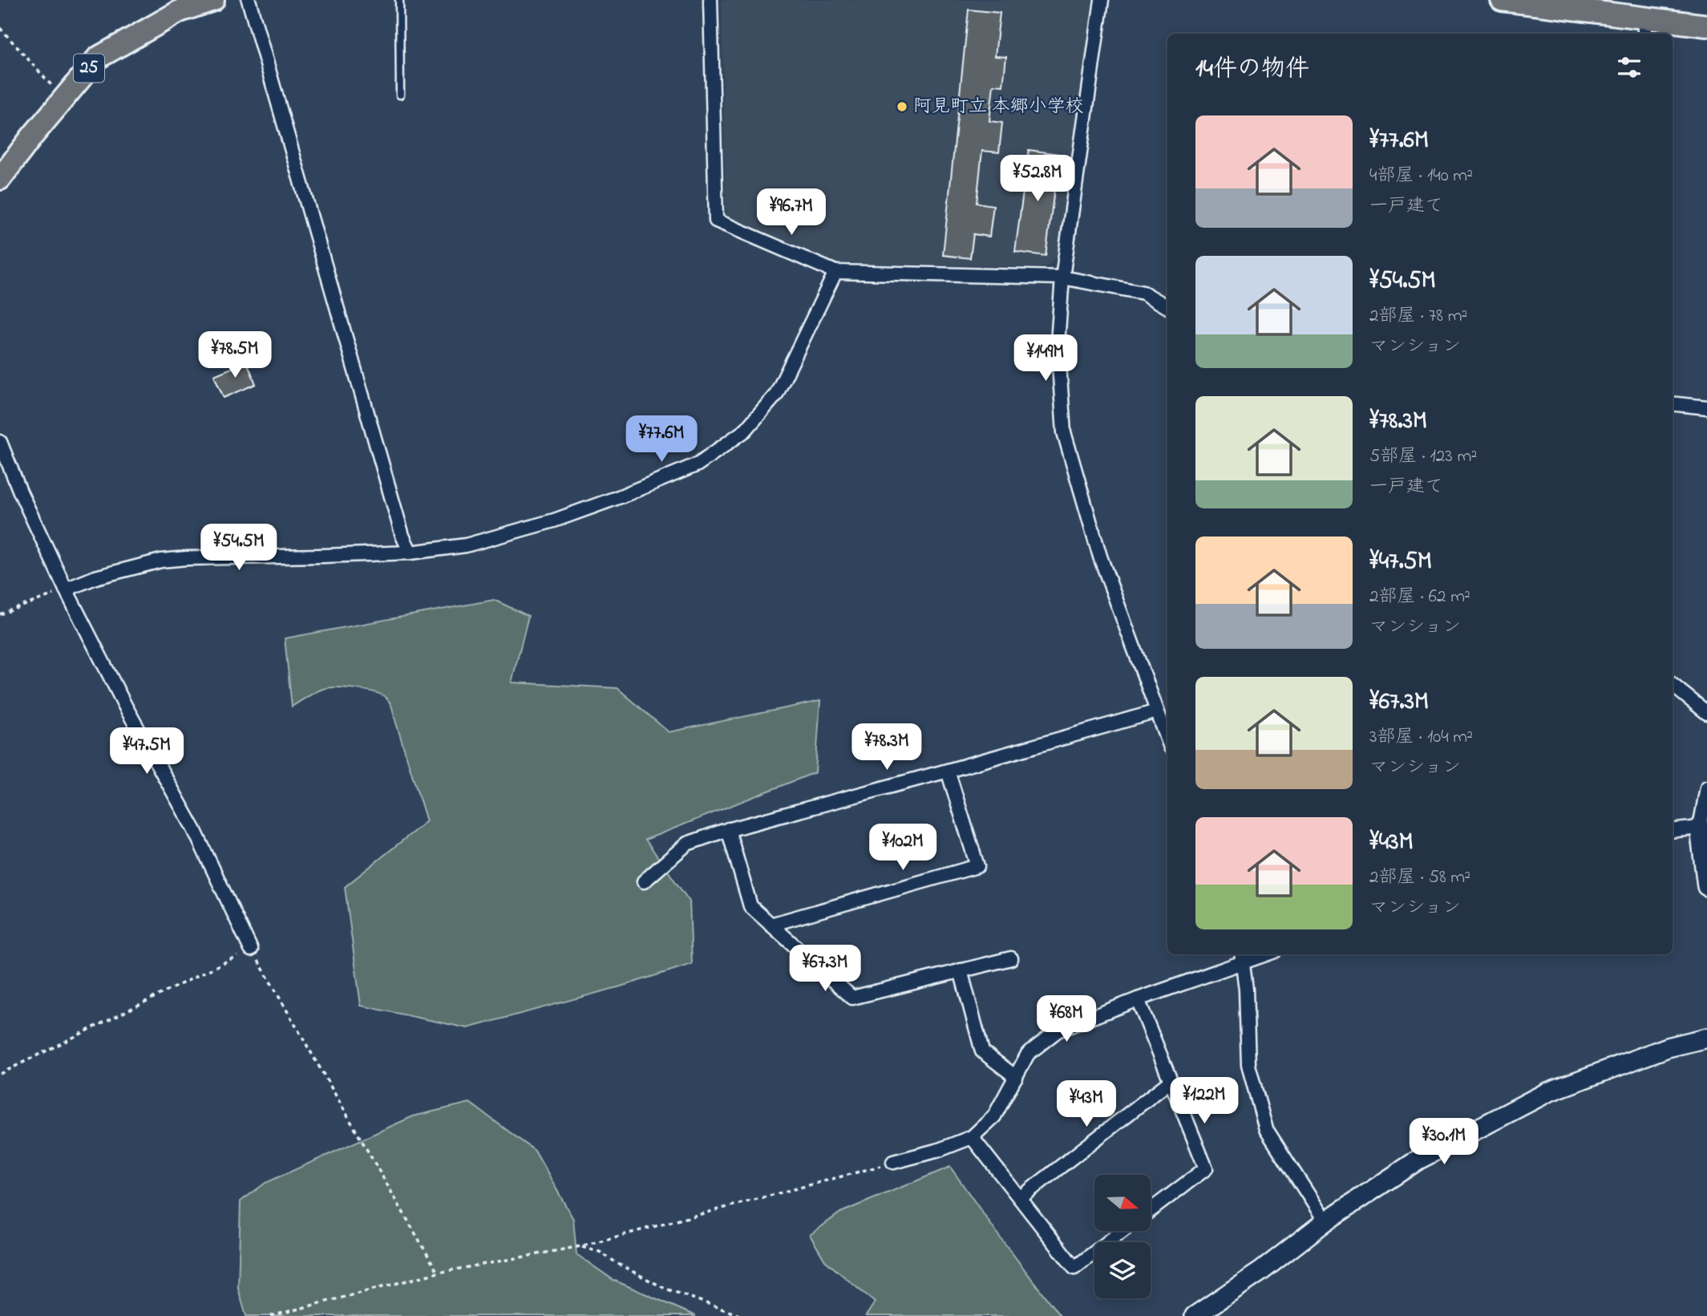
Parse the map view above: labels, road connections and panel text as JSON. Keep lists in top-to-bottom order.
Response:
{
  "streets": {
    "main road": ["25"]
  },
  "places": ["阿見町立 本郷小学校"],
  "north": "right",
  "page": {
    "heading": "14件の物件",
    "list": [
      {
        "name": "¥77.6M",
        "note": "4部屋 · 140 m² · 一戸建て"
      },
      {
        "name": "¥54.5M",
        "note": "2部屋 · 78 m² · マンション"
      },
      {
        "name": "¥78.3M",
        "note": "5部屋 · 123 m² · 一戸建て"
      },
      {
        "name": "¥47.5M",
        "note": "2部屋 · 62 m² · マンション"
      },
      {
        "name": "¥67.3M",
        "note": "3部屋 · 104 m² · マンション"
      },
      {
        "name": "¥43M",
        "note": "2部屋 · 58 m² · マンション"
      }
    ],
    "price": [
      "¥52.8M",
      "¥96.7M",
      "¥78.5M",
      "¥149M",
      "¥77.6M",
      "¥54.5M",
      "¥78.3M",
      "¥47.5M",
      "¥102M",
      "¥67.3M",
      "¥68M",
      "¥122M",
      "¥43M",
      "¥30.1M"
    ]
  }
}
